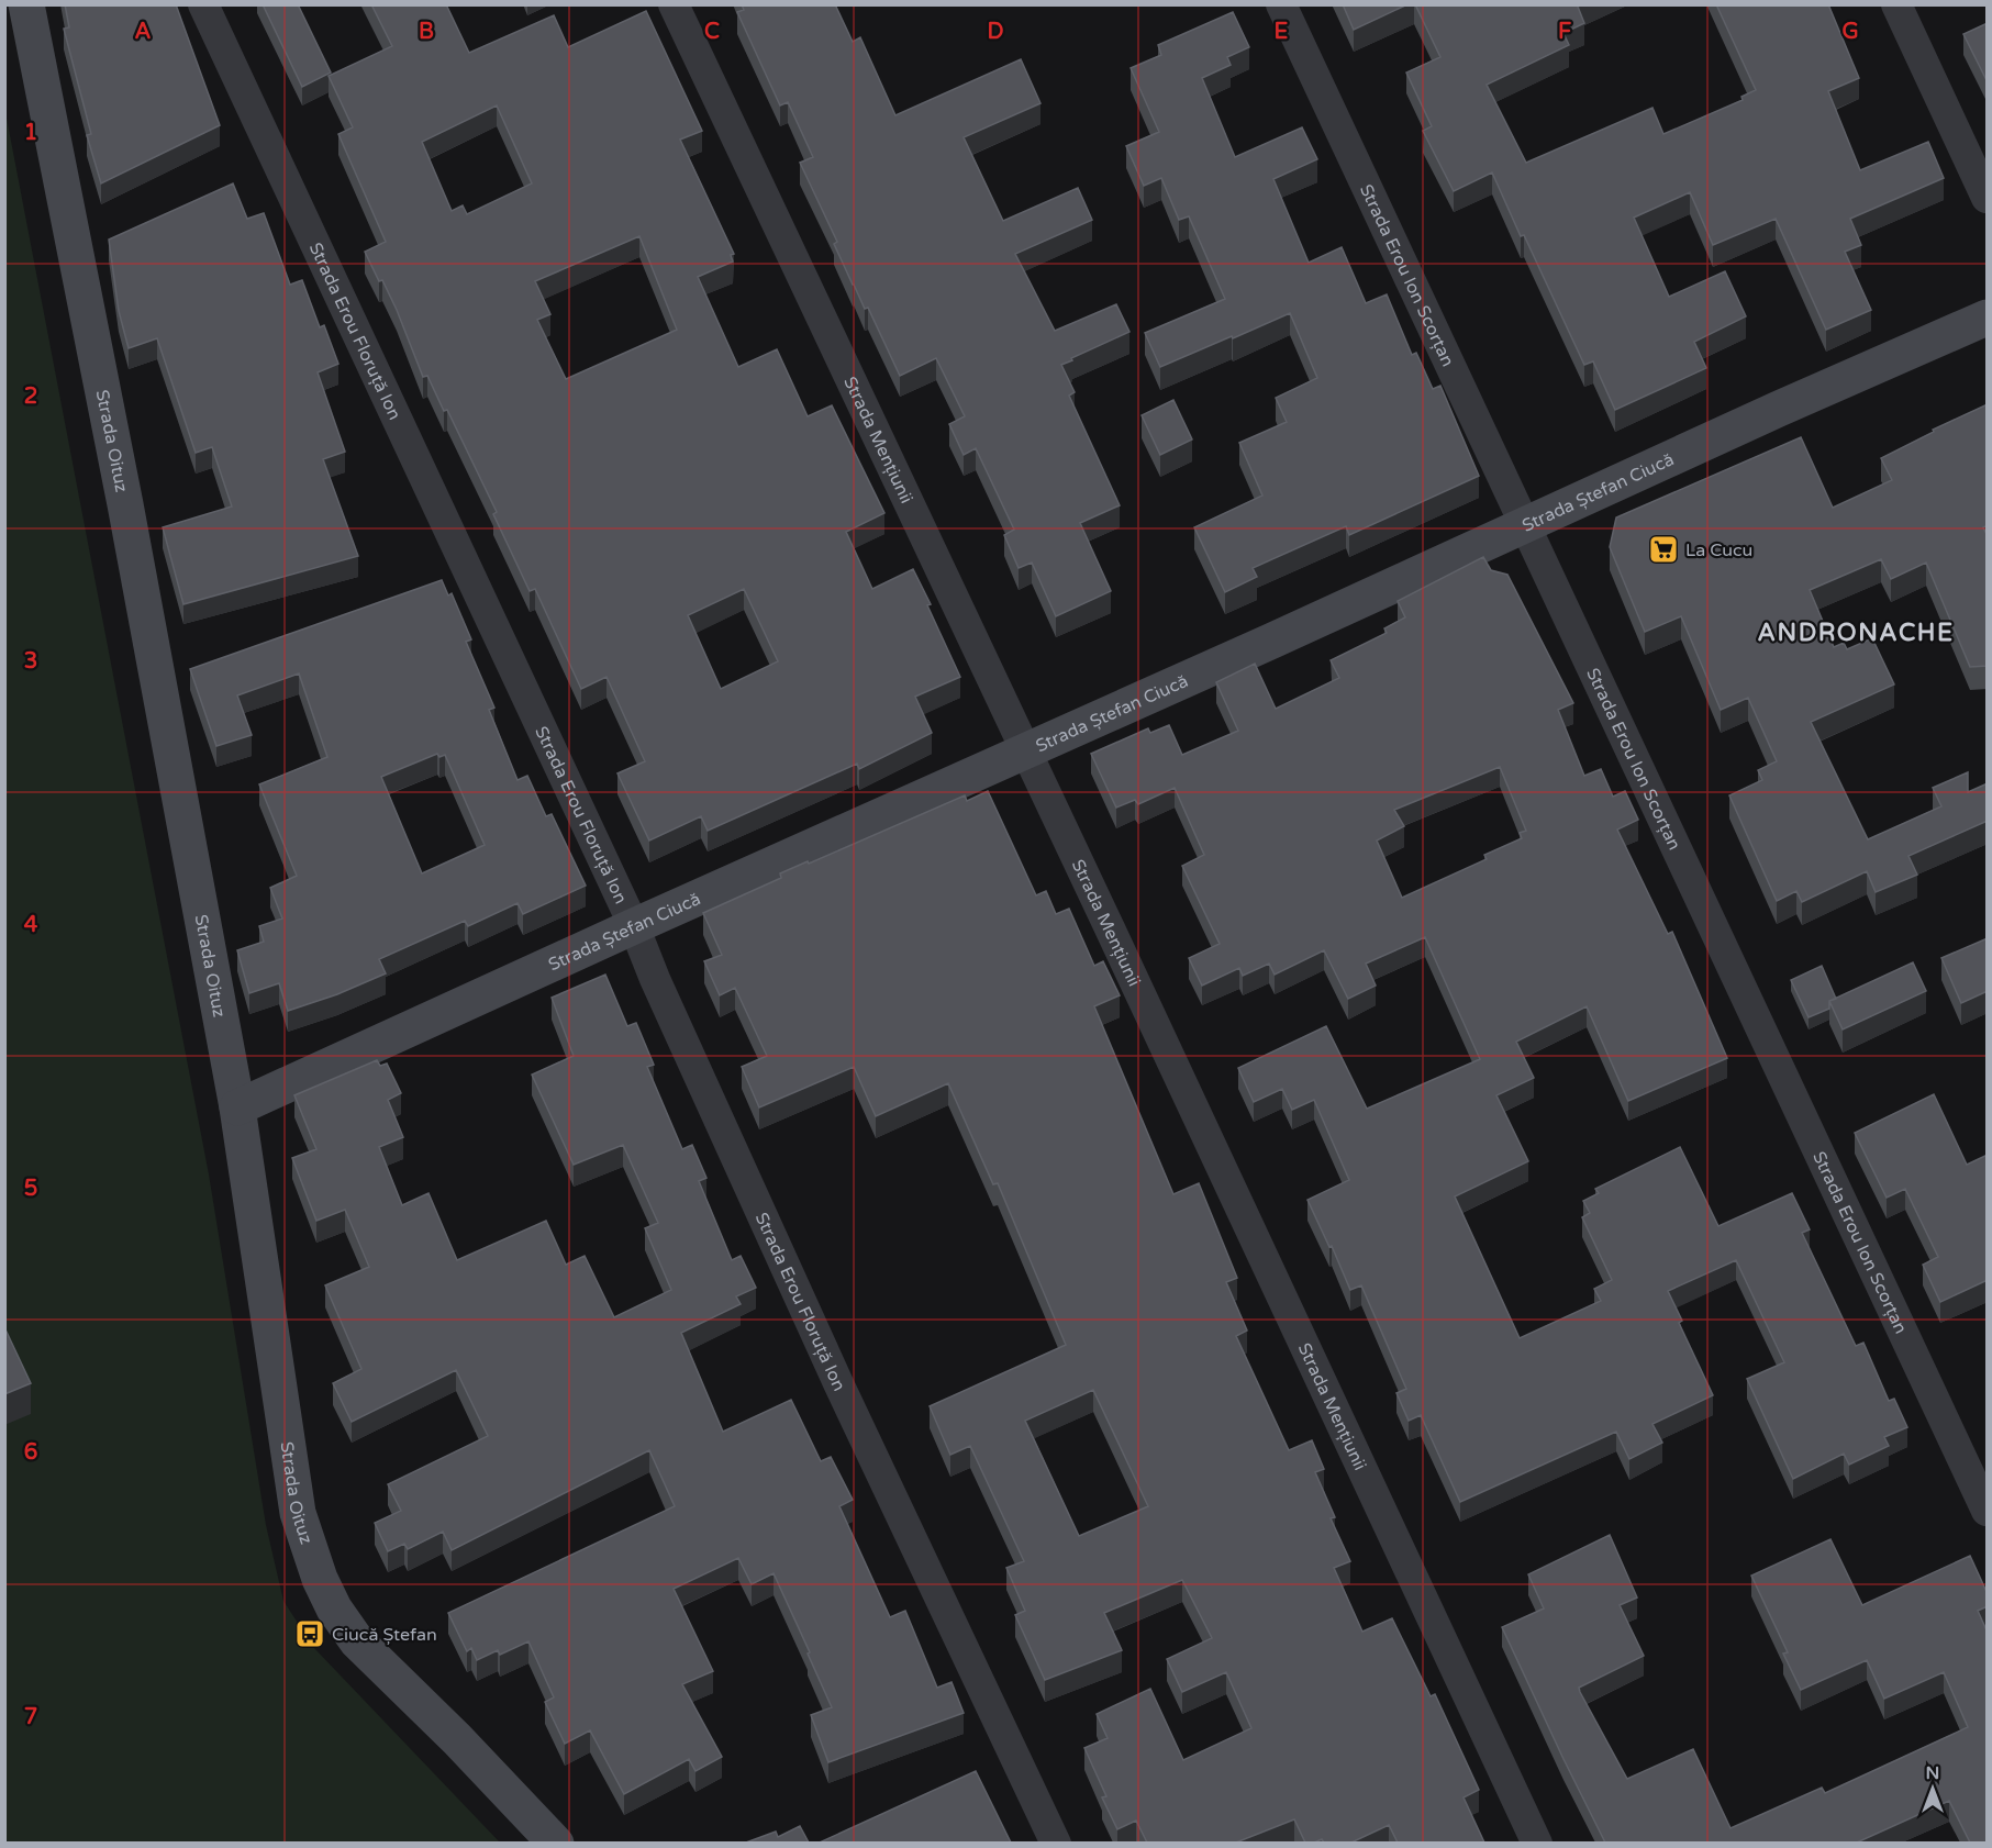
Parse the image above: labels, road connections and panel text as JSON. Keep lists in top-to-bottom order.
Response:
{
  "streets": {
    "street": [
      "Strada Erou Ion Scorțan",
      "Strada Erou Floruță Ion",
      "Strada Mențiunii",
      "Strada Oituz",
      "Strada Ștefan Ciucă"
    ]
  },
  "crossings": [
    ["Strada Erou Ion Scorțan", "Strada Ștefan Ciucă"],
    ["Strada Erou Floruță Ion", "Strada Ștefan Ciucă"],
    ["Strada Mențiunii", "Strada Ștefan Ciucă"],
    ["Strada Oituz", "Strada Ștefan Ciucă"]
  ],
  "districts": ["ANDRONACHE"],
  "places": {
    "supermarket": ["La Cucu"],
    "bus stop": ["Ciucă Ștefan"]
  },
  "north": "top",
  "grid": {
    "columns": [
      "A",
      "B",
      "C",
      "D",
      "E",
      "F",
      "G"
    ],
    "rows": [
      "1",
      "2",
      "3",
      "4",
      "5",
      "6",
      "7"
    ]
  }
}
